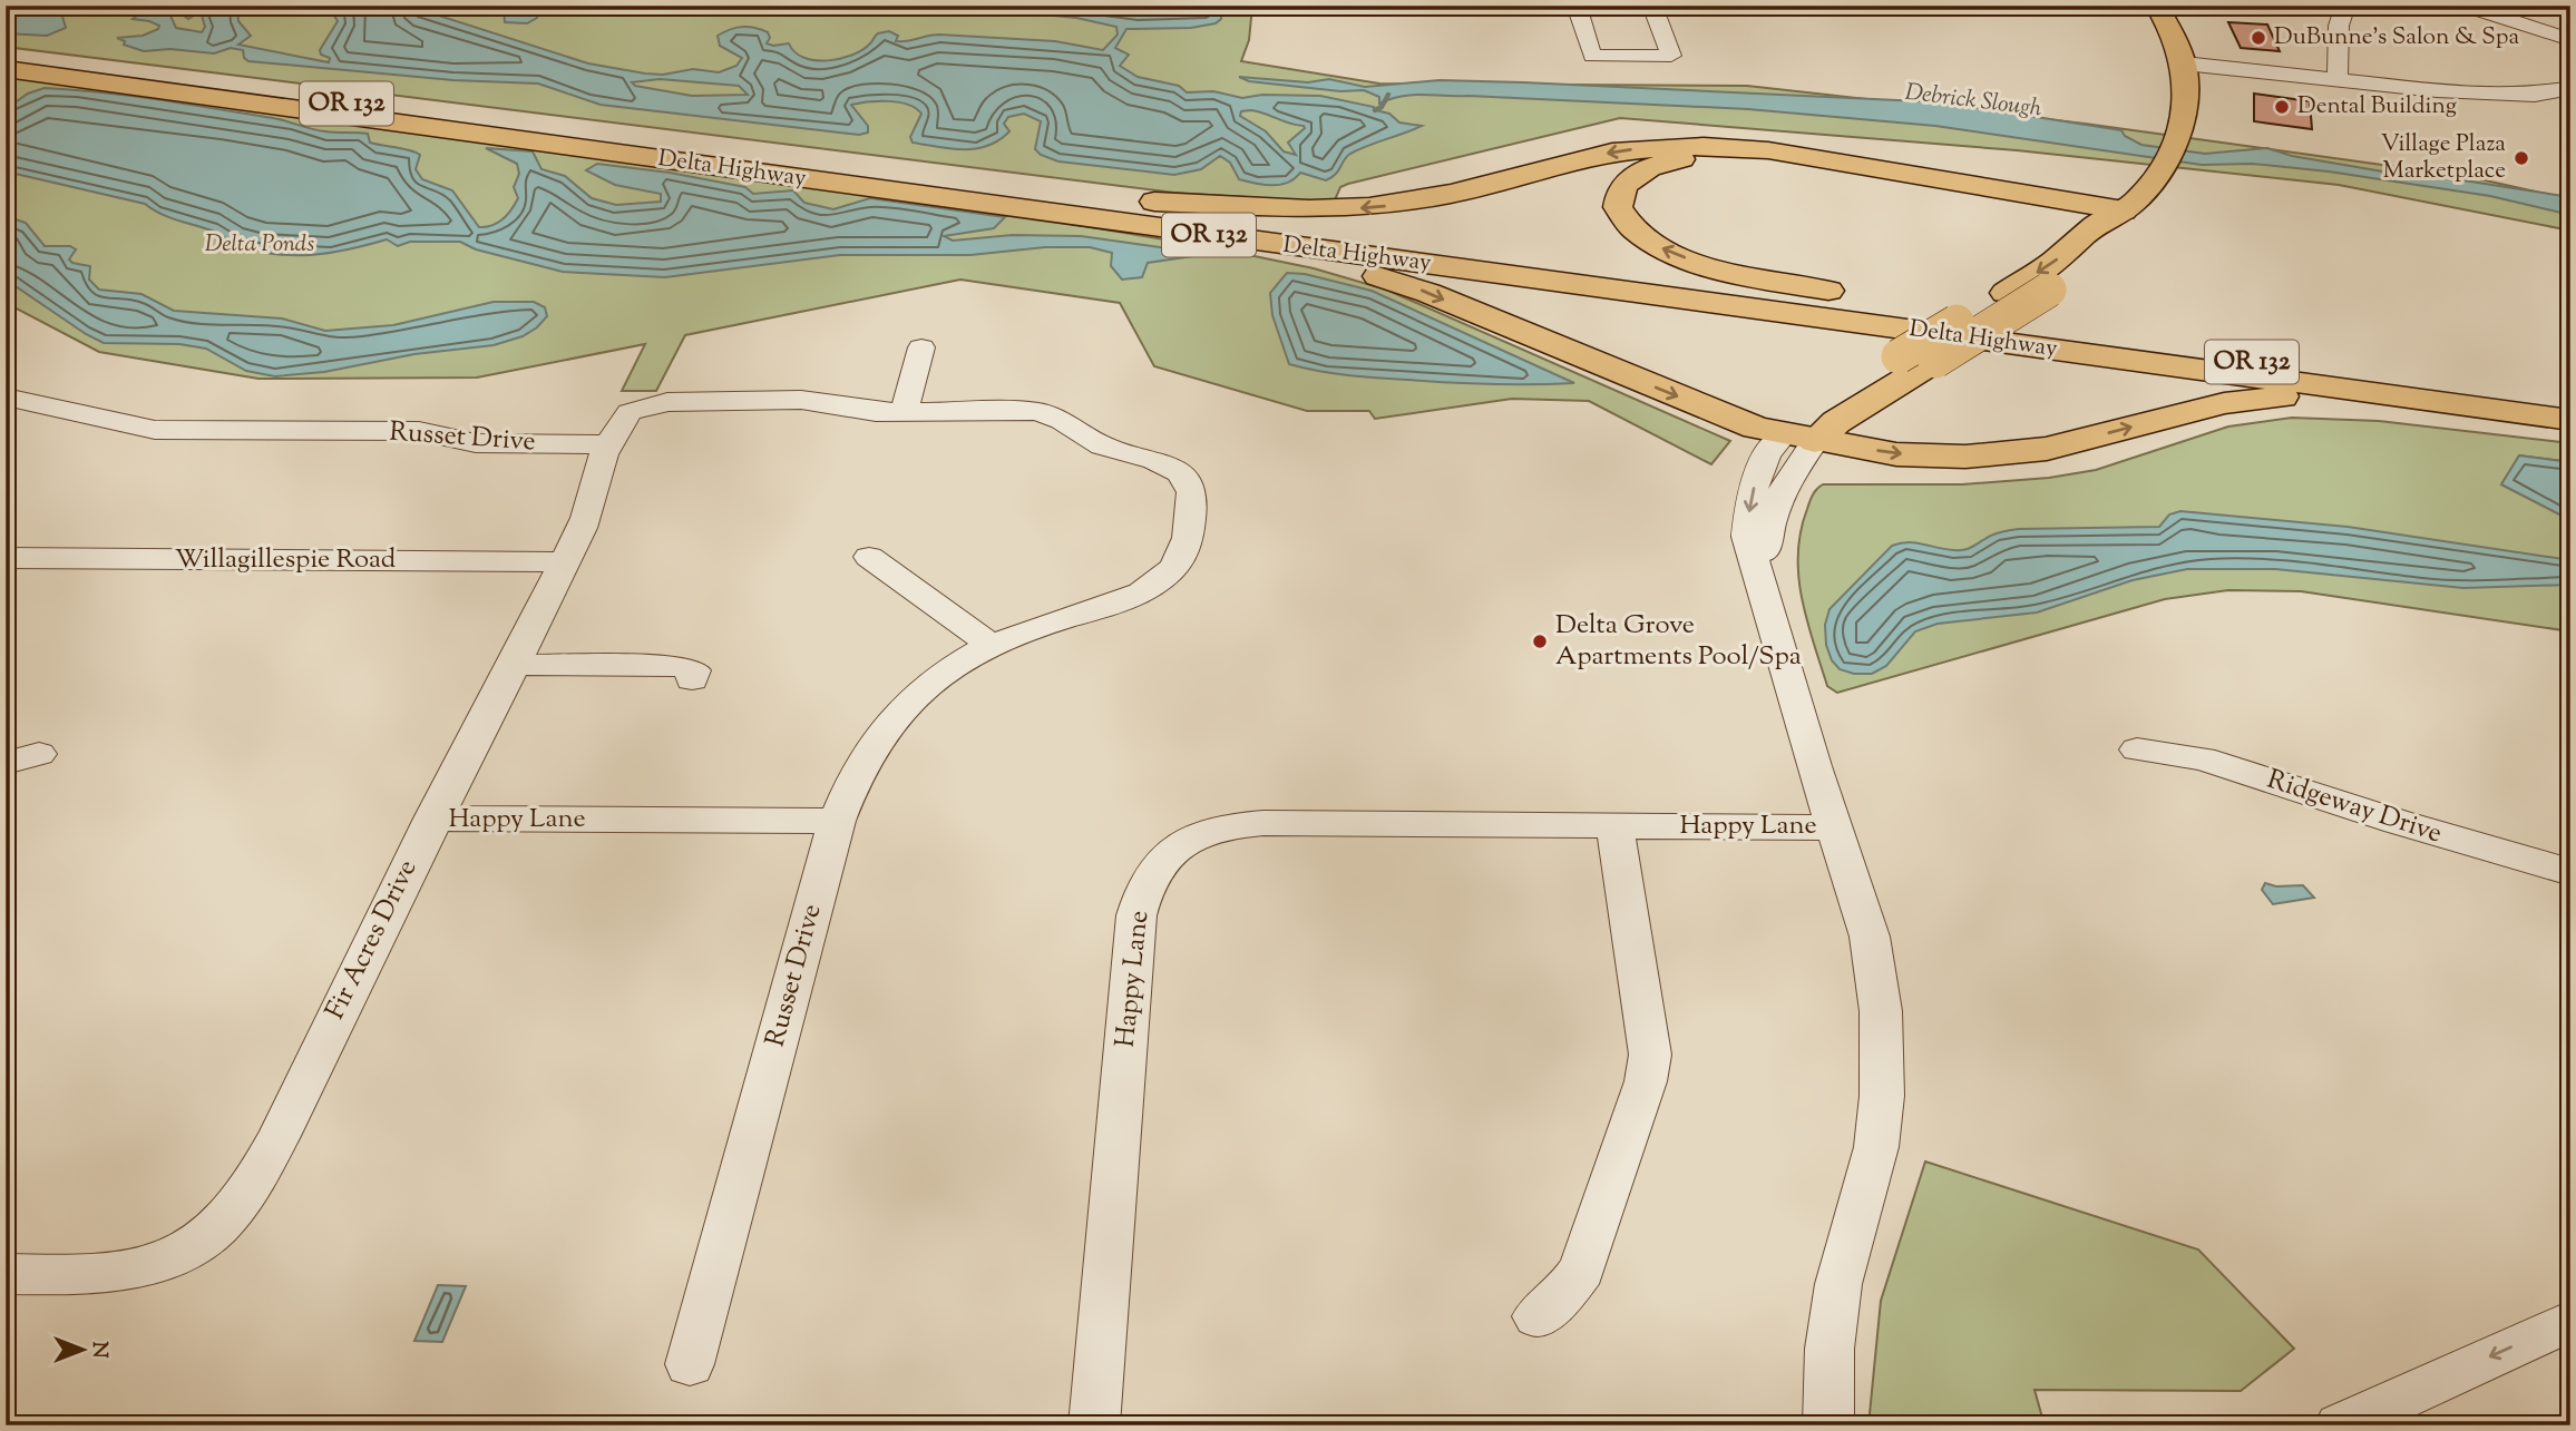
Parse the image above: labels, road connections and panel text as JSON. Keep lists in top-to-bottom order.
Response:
{
  "streets": {
    "main road": ["OR 132", "Delta Highway"],
    "street": [
      "Russet Drive",
      "Willagillespie Road",
      "Ridgeway Drive",
      "Happy Lane",
      "Fir Acres Drive"
    ]
  },
  "crossings": [
    ["Russet Drive", "Happy Lane"],
    ["Russet Drive", "Fir Acres Drive"],
    ["Willagillespie Road", "Fir Acres Drive"],
    ["Happy Lane", "Fir Acres Drive"]
  ],
  "water": ["Debrick Slough"],
  "parks": ["Delta Ponds"],
  "places": [
    "DuBunne's Salon & Spa",
    "Dental Building",
    "Village Plaza Marketplace",
    "Delta Grove Apartments Pool/Spa"
  ],
  "north": "right"
}
